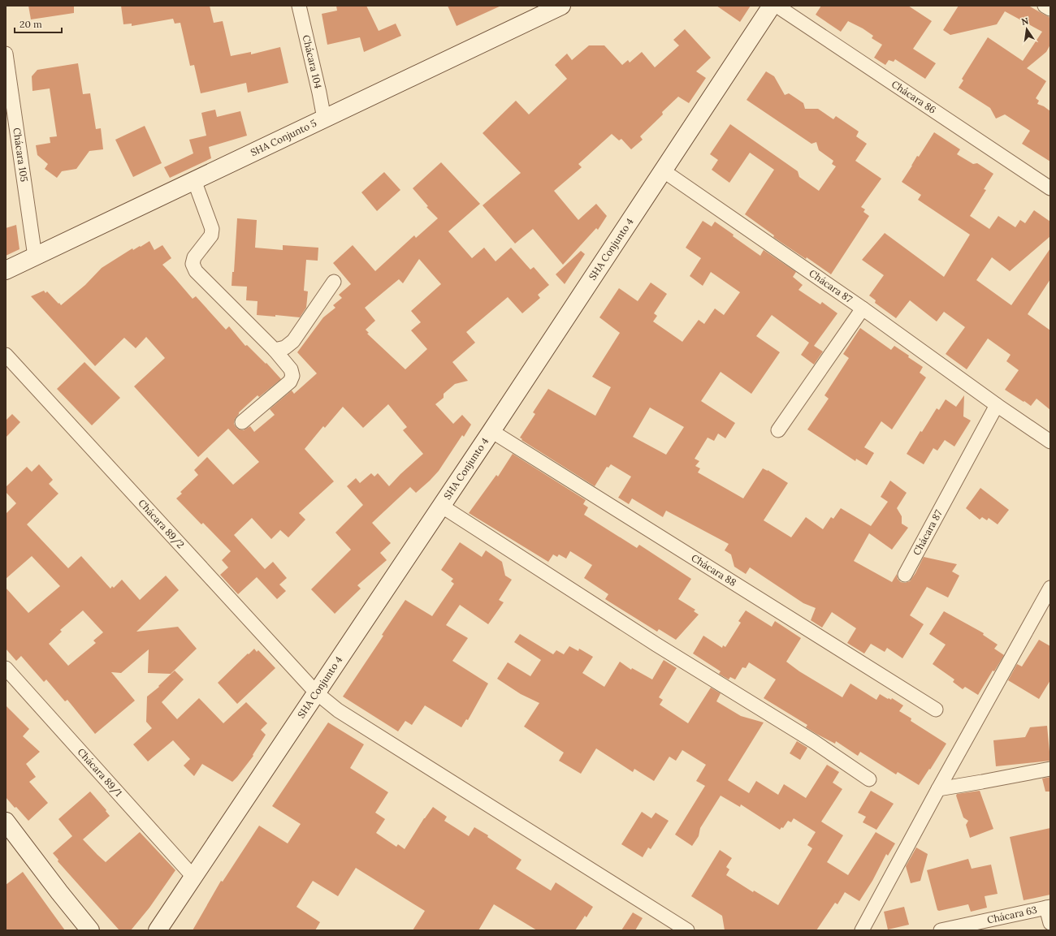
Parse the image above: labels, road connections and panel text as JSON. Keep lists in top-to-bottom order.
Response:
{
  "streets": {
    "street": [
      "Chácara 104",
      "Chácara 86",
      "SHA Conjunto 5",
      "Chácara 105",
      "SHA Conjunto 4",
      "Chácara 87",
      "Chácara 89/2",
      "Chácara 88",
      "Chácara 89/1",
      "Chácara 63"
    ]
  },
  "crossings": [
    ["Chácara 104", "SHA Conjunto 5"],
    ["SHA Conjunto 5", "Chácara 105"],
    ["SHA Conjunto 4", "Chácara 87"],
    ["SHA Conjunto 4", "Chácara 89/2"],
    ["SHA Conjunto 4", "Chácara 88"],
    ["SHA Conjunto 4", "Chácara 89/1"]
  ],
  "scale_bar": "20 m",
  "north": "top"
}
